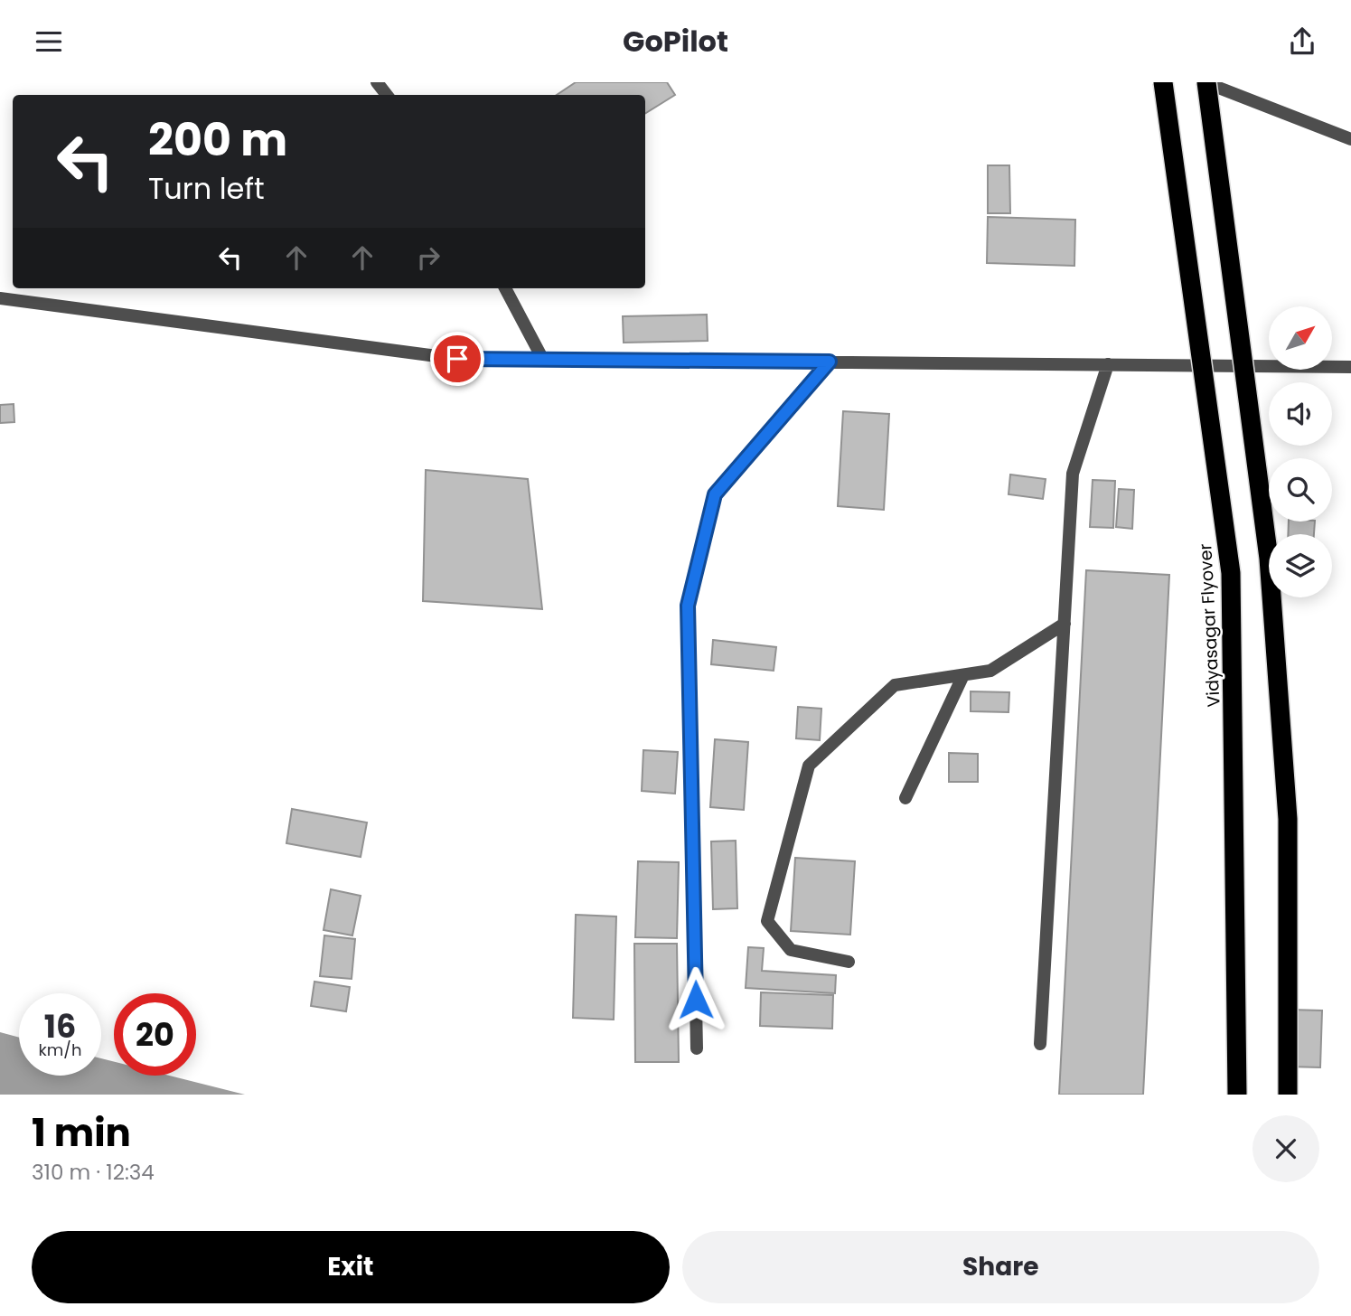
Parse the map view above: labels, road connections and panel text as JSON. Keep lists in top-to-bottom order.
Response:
{
  "streets": {
    "highway": ["Vidyasagar Flyover"]
  },
  "north": "top right",
  "page": {
    "header": "GoPilot",
    "turn": ["200 m", "Turn left"],
    "speed": "16 km/h",
    "limit": "20",
    "heading": ["1 min", "310 m · 12:34"],
    "buttons": ["Exit", "Share"]
  }
}
